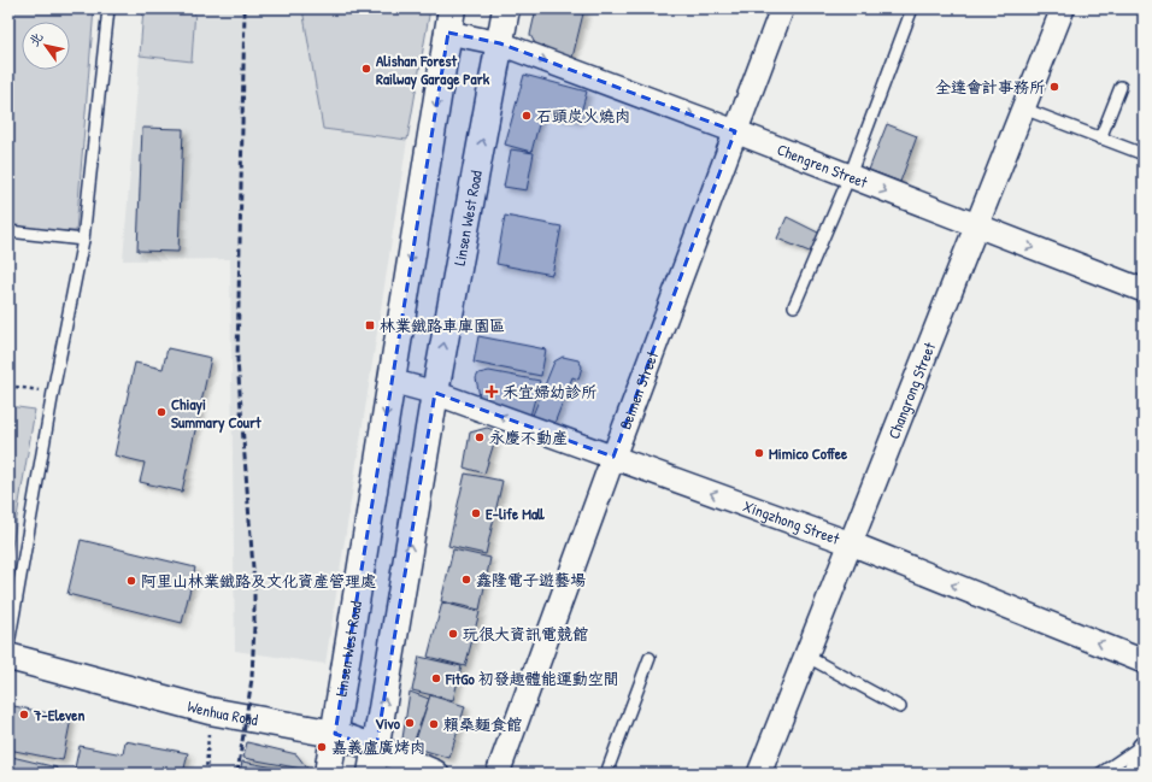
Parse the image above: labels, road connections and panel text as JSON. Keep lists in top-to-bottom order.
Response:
{
  "streets": {
    "main road": ["Linsen West Road", "Wenhua Road"],
    "street": [
      "Chengren Street",
      "Beimen Street",
      "Changrong Street",
      "Xingzhong Street"
    ]
  },
  "crossings": [
    ["Chengren Street", "Linsen West Road"],
    ["Chengren Street", "Beimen Street"],
    ["Chengren Street", "Changrong Street"],
    ["Linsen West Road", "Xingzhong Street"],
    ["Linsen West Road", "Wenhua Road"],
    ["Beimen Street", "Xingzhong Street"],
    ["Changrong Street", "Xingzhong Street"]
  ],
  "one_way": ["Chengren Street", "Xingzhong Street"],
  "places": {
    "other": [
      "Alishan Forest Railway Garage Park",
      "全達會計事務所",
      "石頭炭火燒肉",
      "Chiayi Summary Court",
      "永慶不動產",
      "Mimico Coffee",
      "E-life Mall",
      "鑫隆電子遊藝場",
      "阿里山林業鐵路及文化資產管理處",
      "玩很大資訊電競館",
      "FitGo 初發趣體能運動空間",
      "7-Eleven",
      "Vivo",
      "賴桑麵食館",
      "嘉義盧廣烤肉"
    ],
    "transit": ["林業鐵路車庫園區"],
    "health": ["禾宜婦幼診所"]
  },
  "north": "top left"
}
